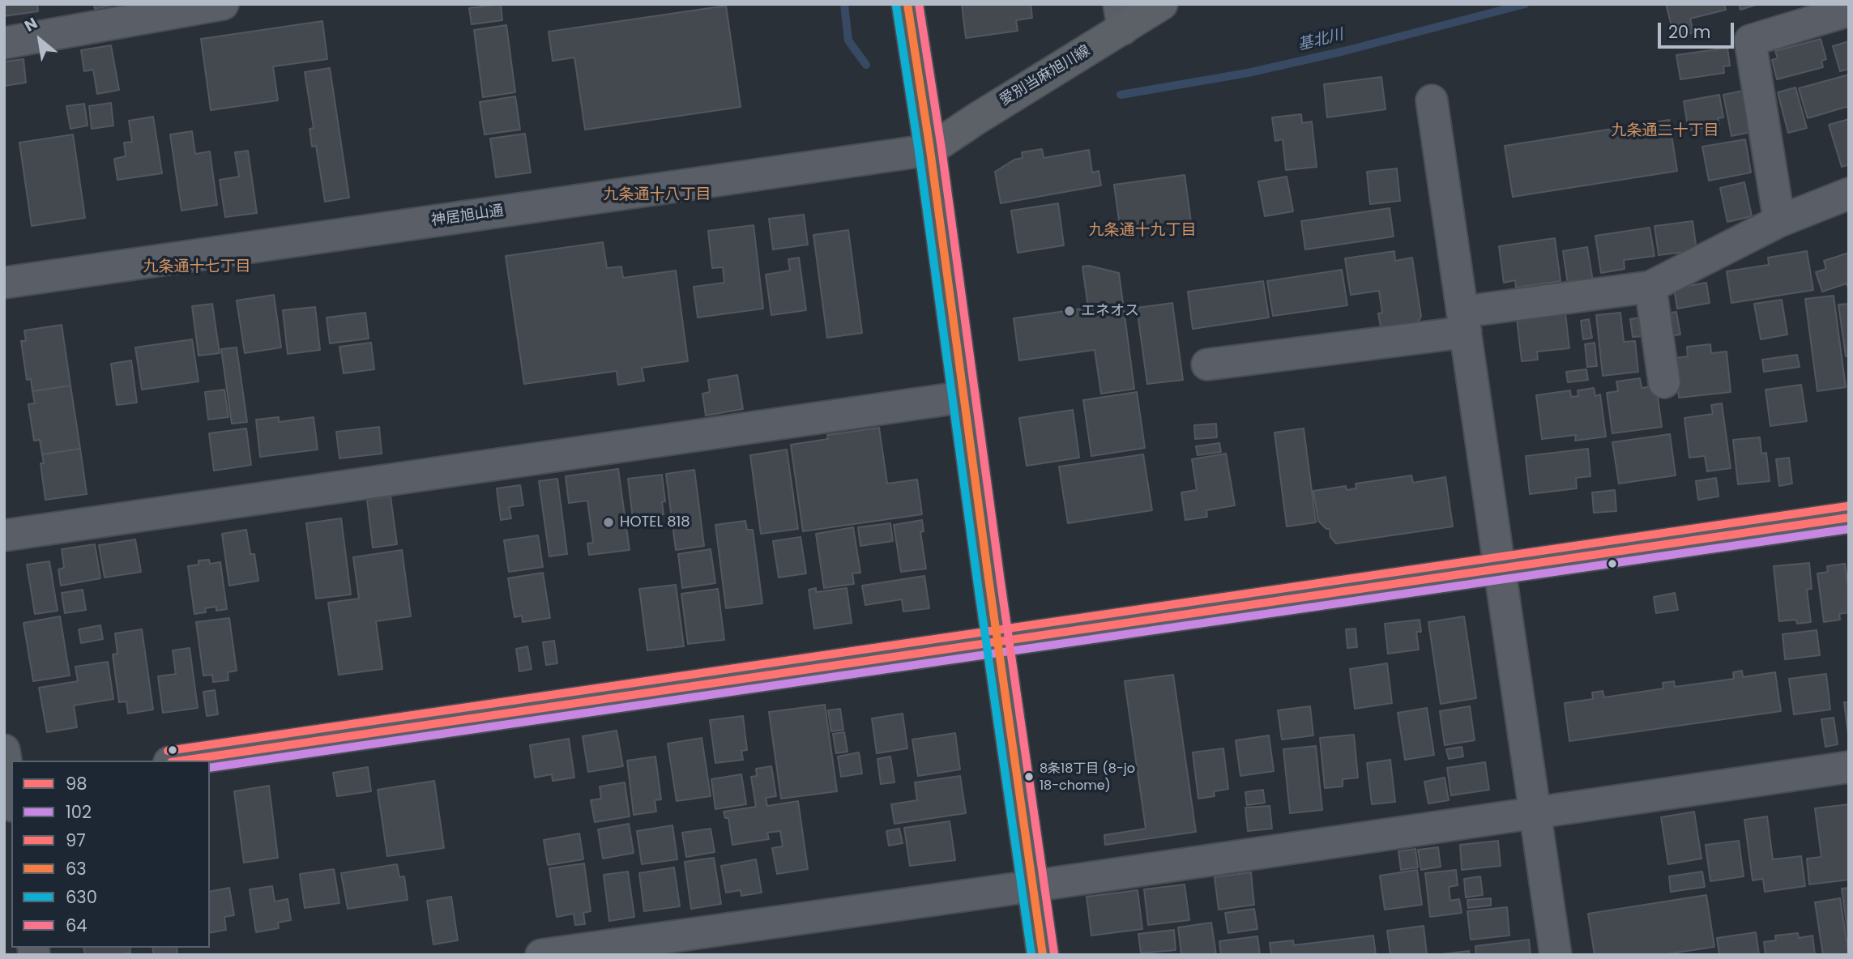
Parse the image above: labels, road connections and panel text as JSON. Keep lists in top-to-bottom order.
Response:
{
  "streets": {
    "main road": ["愛別当麻旭川線"],
    "street": ["神居旭山通"]
  },
  "crossings": [
    ["愛別当麻旭川線", "神居旭山通"]
  ],
  "districts": [
    "九条通二十丁目",
    "九条通十八丁目",
    "九条通十九丁目",
    "九条通十七丁目"
  ],
  "water": ["基北川"],
  "places": ["エネオス", "HOTEL 818", "8条18丁目 (8-jo 18-chome)"],
  "lines": [
    "transit line 63",
    "transit line 64",
    "transit line 630",
    "transit line 97",
    "transit line 98",
    "transit line 102"
  ],
  "legend": [
    "98",
    "102",
    "97",
    "63",
    "630",
    "64"
  ],
  "scale_bar": "20 m",
  "north": "top left"
}
